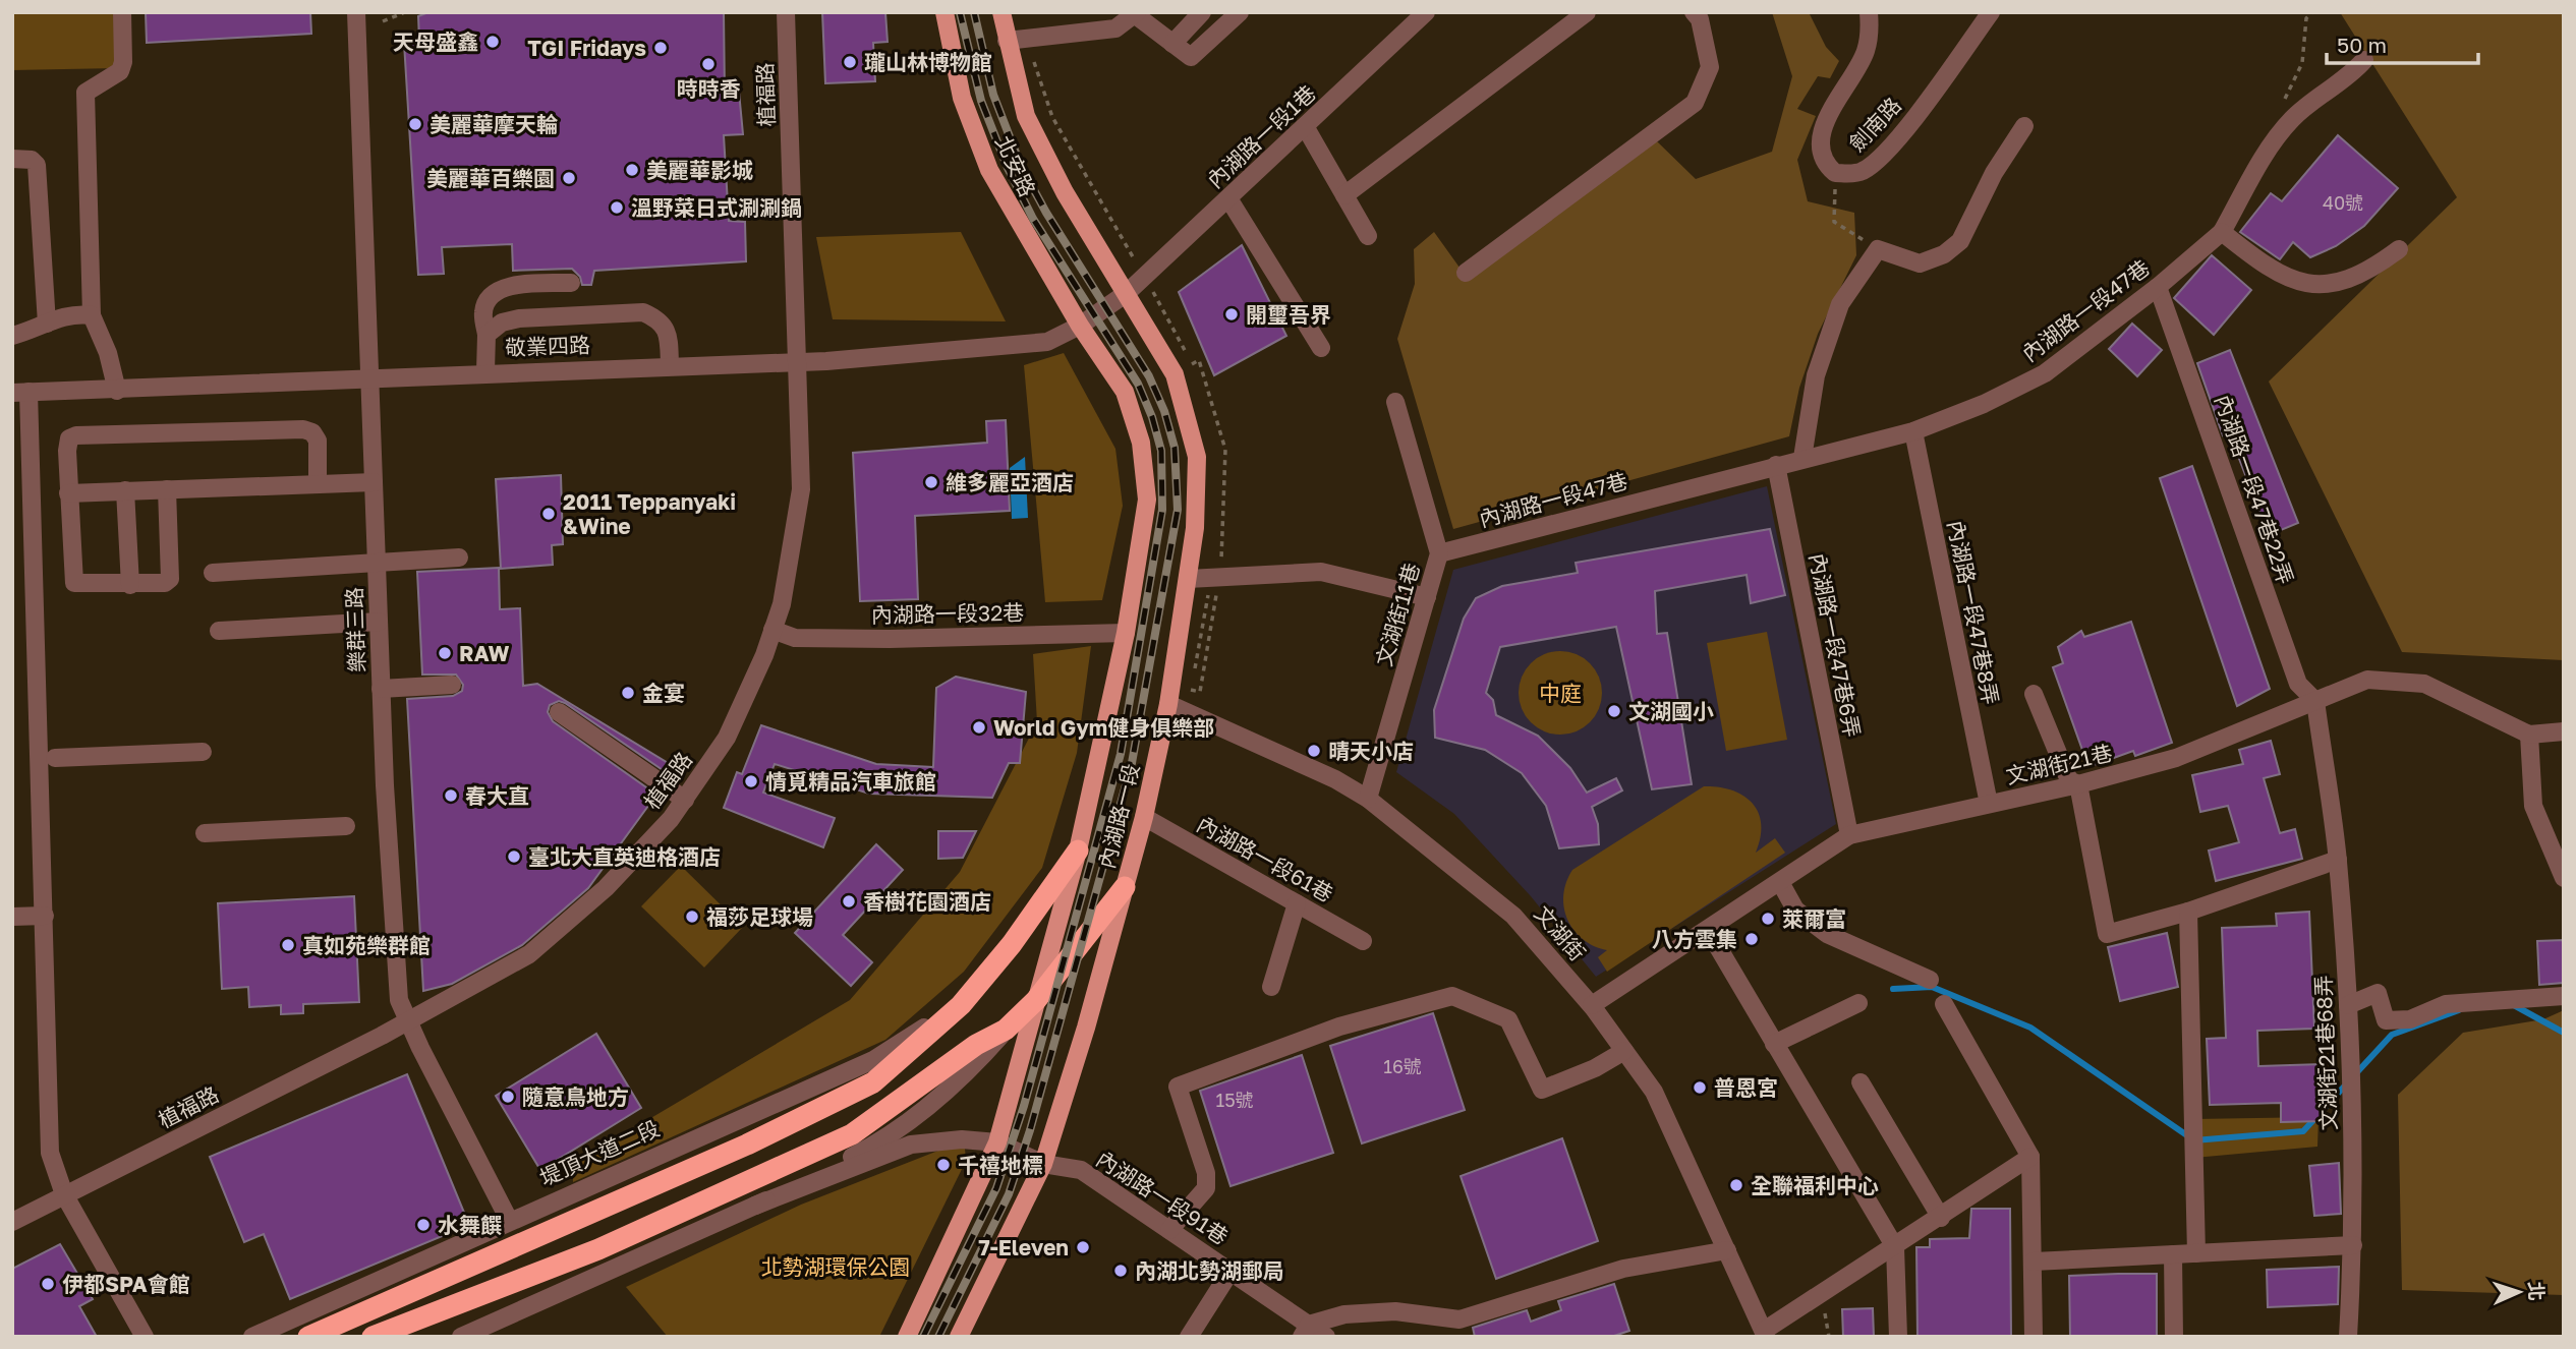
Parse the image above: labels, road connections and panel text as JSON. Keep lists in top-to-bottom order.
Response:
{
  "streets": {
    "highway": ["堤頂大道二段"],
    "main road": ["北安路", "內湖路一段"],
    "street": [
      "植福路",
      "劍南路",
      "內湖路一段1巷",
      "內湖路一段47巷",
      "敬業四路",
      "內湖路一段47巷22弄",
      "內湖路一段47巷8弄",
      "內湖路一段32巷",
      "文湖街11巷",
      "樂群三路",
      "內湖路一段47巷6弄",
      "文湖街21巷",
      "內湖路一段61巷",
      "文湖街",
      "文湖街21巷68弄",
      "內湖路一段91巷"
    ]
  },
  "crossings": [
    ["植福路", "敬業四路"],
    ["植福路", "內湖路一段32巷"],
    ["植福路", "樂群三路"],
    ["內湖路一段1巷", "北安路"],
    ["內湖路一段1巷", "敬業四路"],
    ["內湖路一段1巷", "內湖路一段"],
    ["北安路", "敬業四路"],
    ["北安路", "內湖路一段"],
    ["內湖路一段47巷", "內湖路一段47巷22弄"],
    ["內湖路一段47巷", "內湖路一段47巷8弄"],
    ["內湖路一段47巷", "文湖街11巷"],
    ["內湖路一段47巷", "內湖路一段47巷6弄"],
    ["敬業四路", "樂群三路"],
    ["敬業四路", "內湖路一段"],
    ["內湖路一段47巷22弄", "文湖街21巷"],
    ["內湖路一段47巷22弄", "文湖街21巷68弄"],
    ["內湖路一段47巷8弄", "文湖街21巷"],
    ["內湖路一段32巷", "內湖路一段"],
    ["文湖街11巷", "文湖街"],
    ["樂群三路", "堤頂大道二段"],
    ["內湖路一段47巷6弄", "文湖街21巷"],
    ["文湖街21巷", "文湖街"],
    ["文湖街21巷", "文湖街21巷68弄"],
    ["內湖路一段", "內湖路一段61巷"],
    ["內湖路一段", "文湖街"],
    ["內湖路一段", "堤頂大道二段"],
    ["內湖路一段", "內湖路一段91巷"]
  ],
  "parks": ["中庭", "北勢湖環保公園"],
  "places": [
    "天母盛鑫",
    "TGI Fridays",
    "瓏山林博物館",
    "時時香",
    "美麗華摩天輪",
    "美麗華影城",
    "美麗華百樂園",
    "溫野菜日式涮涮鍋",
    "開璽吾界",
    "維多麗亞酒店",
    "2011 Teppanyaki &Wine",
    "RAW",
    "金宴",
    "文湖國小",
    "World Gym健身俱樂部",
    "晴天小店",
    "情覓精品汽車旅館",
    "春大直",
    "臺北大直英迪格酒店",
    "香樹花園酒店",
    "福莎足球場",
    "萊爾富",
    "八方雲集",
    "真如苑樂群館",
    "普恩宮",
    "隨意鳥地方",
    "千禧地標",
    "全聯福利中心",
    "水舞饌",
    "7-Eleven",
    "內湖北勢湖郵局",
    "伊都SPA會館"
  ],
  "house_numbers": ["40號", "16號", "15號"],
  "scale_bar": "50 m",
  "north": "right"
}
